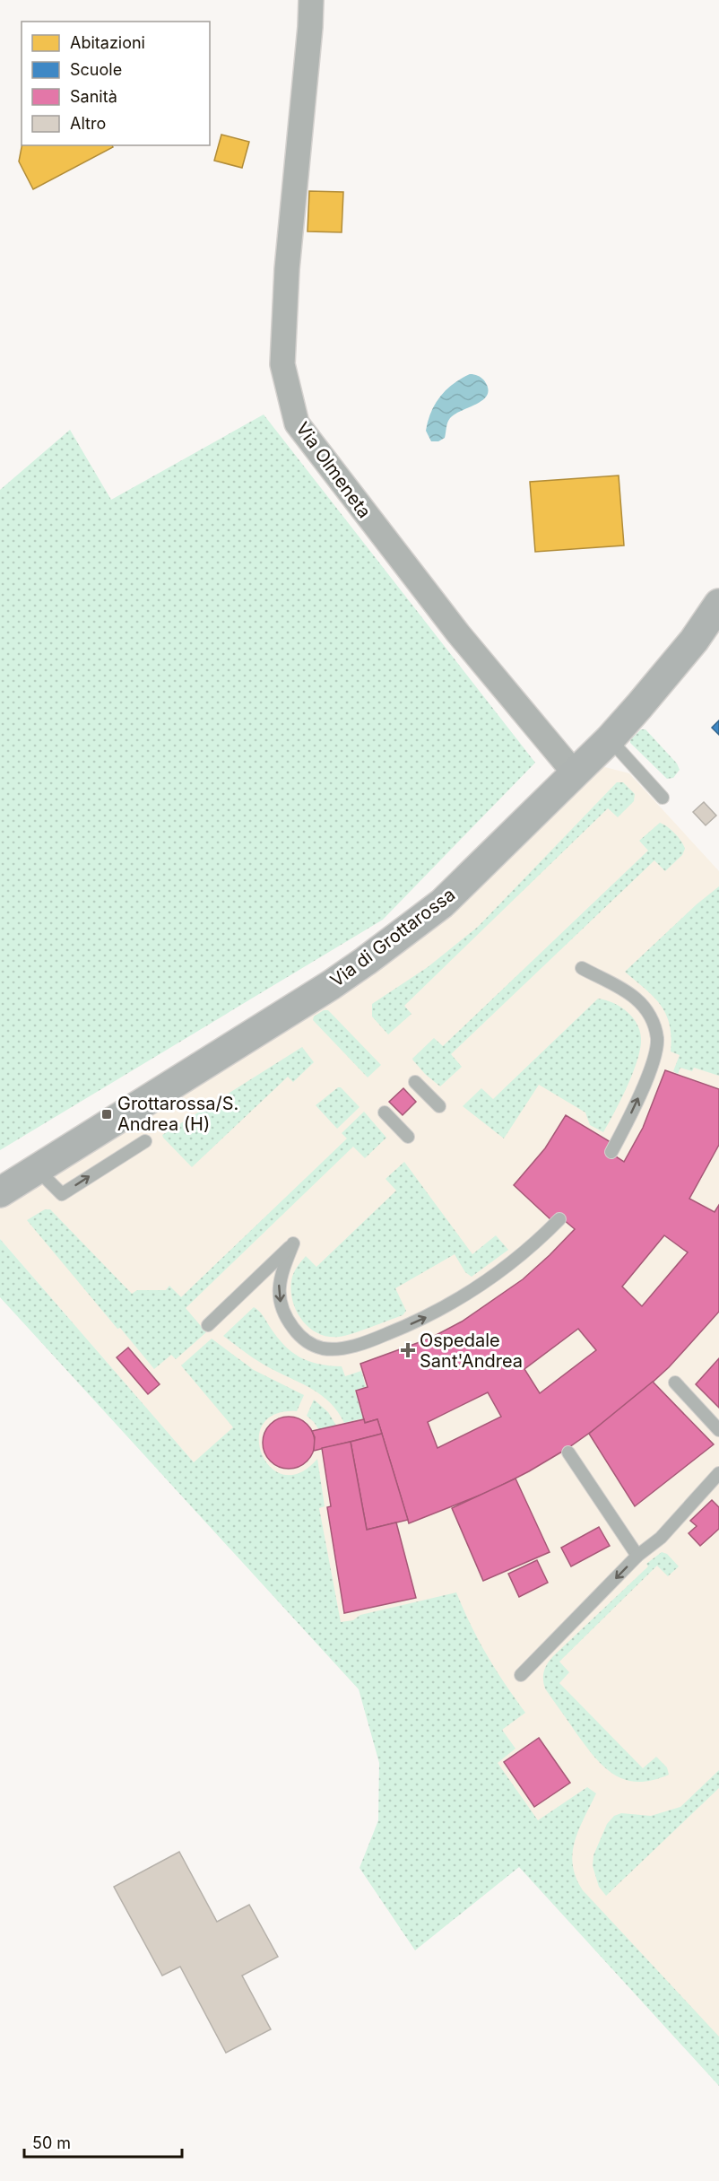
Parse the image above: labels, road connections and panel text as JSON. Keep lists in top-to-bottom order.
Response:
{
  "streets": {
    "street": ["Via Olmeneta", "Via di Grottarossa"]
  },
  "crossings": [
    ["Via Olmeneta", "Via di Grottarossa"]
  ],
  "places": {
    "transit": ["Grottarossa/S. Andrea (H)"],
    "health": ["Ospedale Sant'Andrea"]
  },
  "legend": [
    "Abitazioni",
    "Scuole",
    "Sanità",
    "Altro"
  ],
  "scale_bar": "50 m"
}
